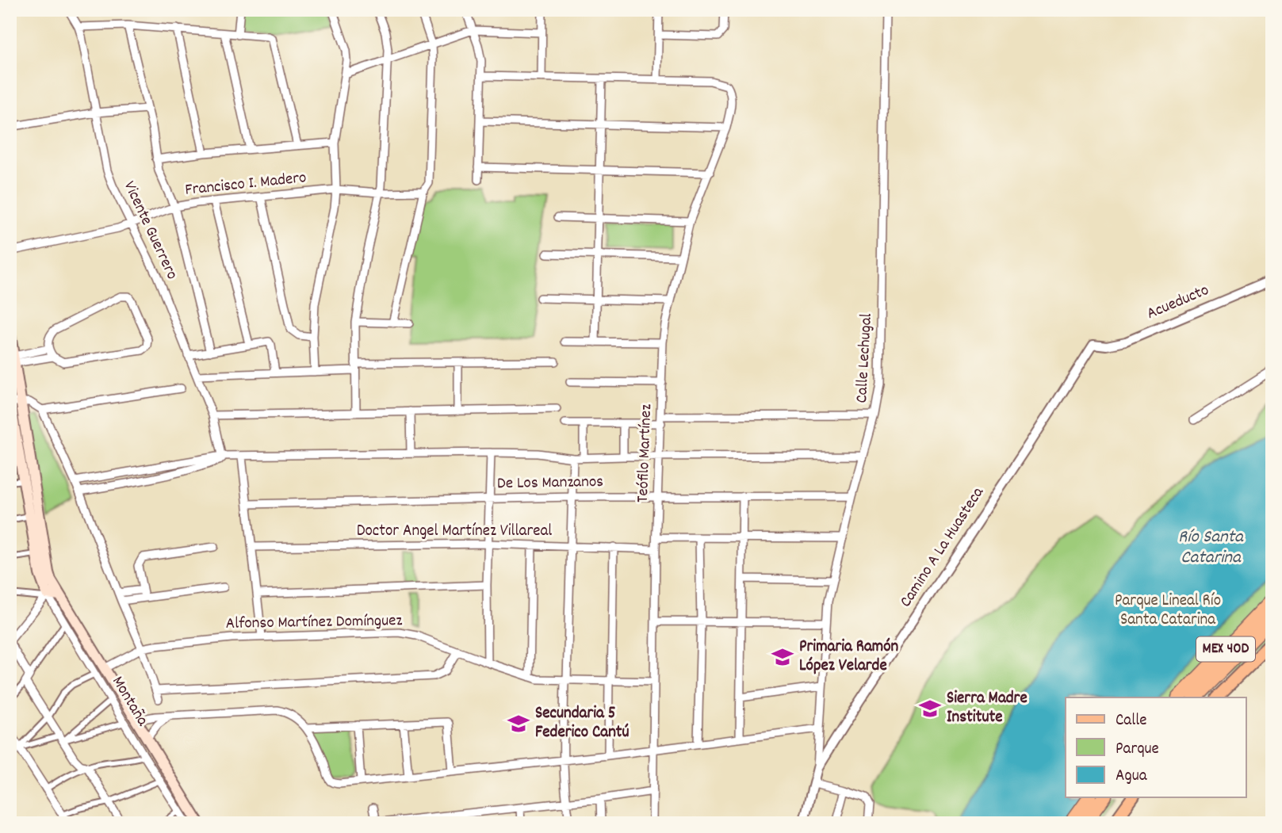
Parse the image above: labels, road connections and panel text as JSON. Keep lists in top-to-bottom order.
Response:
{
  "streets": {
    "highway": ["MEX 40D"],
    "main road": ["Montaña"],
    "street": [
      "Francisco I. Madero",
      "Vicente Guerrero",
      "Acueducto",
      "Calle Lechugal",
      "Teófilo Martínez",
      "De Los Manzanos",
      "Doctor Angel Martínez Villareal",
      "Camino A La Huasteca",
      "Alfonso Martínez Domínguez"
    ]
  },
  "crossings": [
    ["Francisco I. Madero", "Vicente Guerrero"],
    ["Acueducto", "Camino A La Huasteca"],
    ["Calle Lechugal", "De Los Manzanos"],
    ["Calle Lechugal", "Camino A La Huasteca"],
    ["Teófilo Martínez", "De Los Manzanos"],
    ["Teófilo Martínez", "Doctor Angel Martínez Villareal"],
    ["Teófilo Martínez", "Alfonso Martínez Domínguez"],
    ["Alfonso Martínez Domínguez", "Montaña"]
  ],
  "water": ["Río Santa Catarina"],
  "parks": ["Parque Lineal Río Santa Catarina"],
  "places": {
    "school or university": ["Primaria Ramón López Velarde", "Sierra Madre Institute", "Secundaria 5 Federico Cantú"]
  },
  "legend": ["Calle", "Parque", "Agua"]
}
